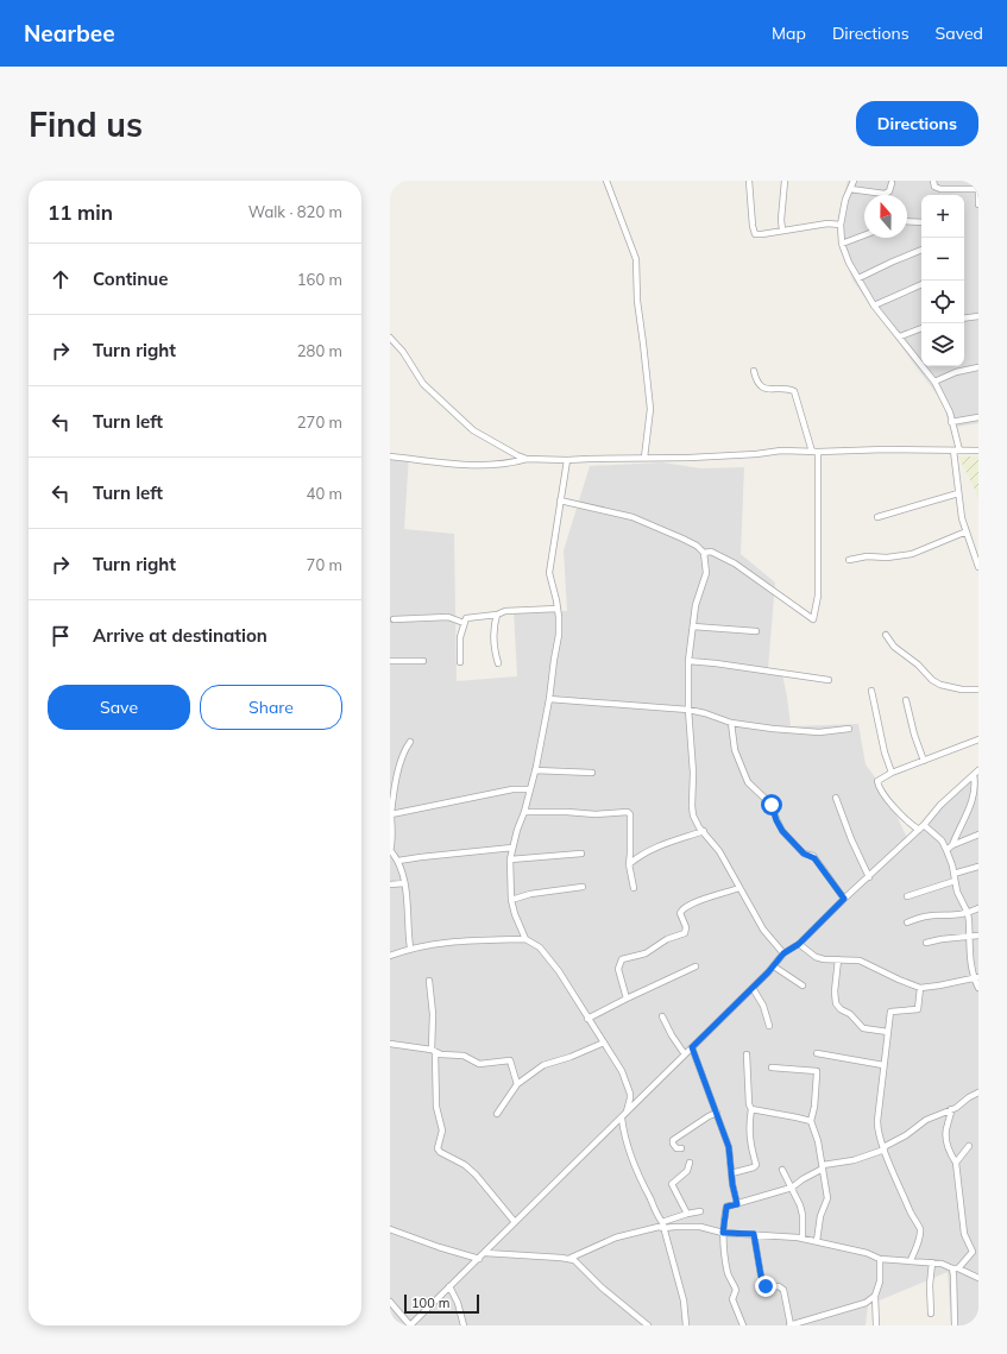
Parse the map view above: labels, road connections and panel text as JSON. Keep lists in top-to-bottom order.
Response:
{
  "scale_bar": "100 m",
  "north": "top",
  "page": {
    "header": "Nearbee",
    "nav": ["Map", "Directions", "Saved"],
    "buttons": [
      "Directions",
      ["Save", "Share"]
    ],
    "title": "Find us",
    "heading": ["11 min", "Walk · 820 m"],
    "map_buttons": ["+", "−"],
    "list": [
      ["Continue", "160 m"],
      ["Turn right", "280 m"],
      ["Turn left", "270 m"],
      ["Turn left", "40 m"],
      ["Turn right", "70 m"],
      "Arrive at destination"
    ],
    "scale": "100 m"
  }
}
